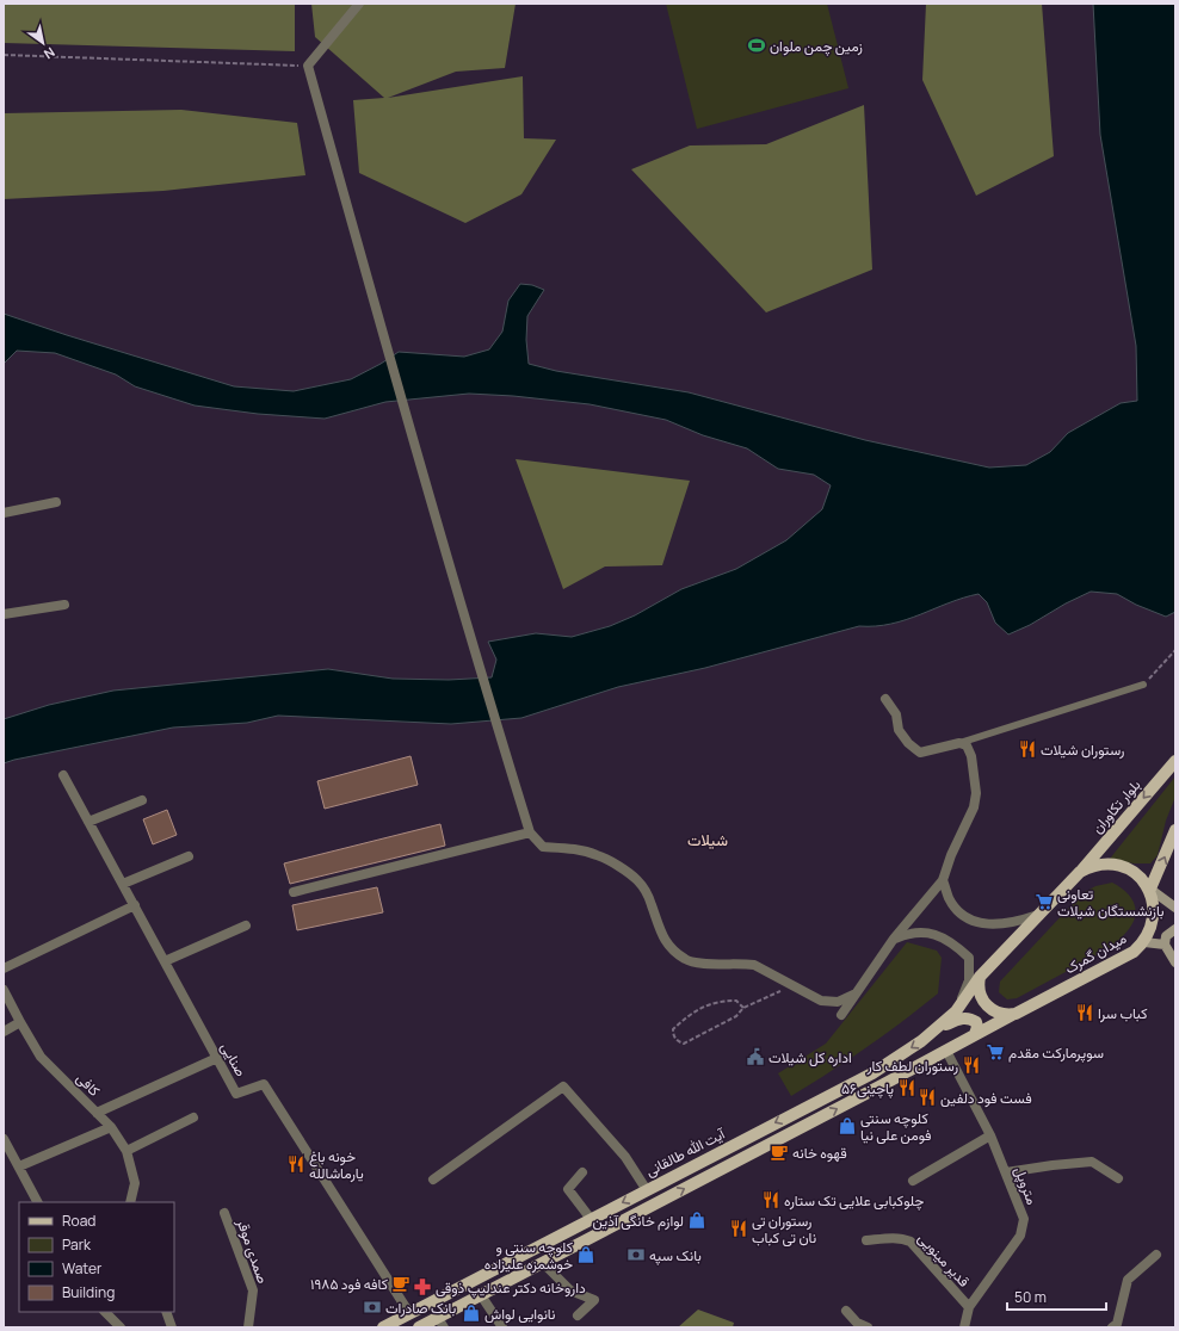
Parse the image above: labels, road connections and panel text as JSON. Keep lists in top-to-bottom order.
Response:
{
  "streets": {
    "main road": ["بلوار تکاوران", "میدان گمرک", "آیت الله طالقانی"],
    "street": [
      "صنایی",
      "کافی",
      "متروپل",
      "صمدی موقر",
      "قدیر مینویی"
    ]
  },
  "crossings": [
    ["صنایی", "آیت الله طالقانی"],
    ["متروپل", "قدیر مینویی"]
  ],
  "districts": ["شیلات"],
  "places": {
    "sports": ["زمین چمن ملوان"],
    "restaurant": [
      "رستوران شیلات",
      "کباب سرا",
      "رستوران لطف کار",
      "پاچینی۵۶",
      "فست فود دلفین",
      "خونه باغ یارماشالله",
      "چلوکبابی علایی تک ستاره",
      "رستوران تی نان تی کباب"
    ],
    "supermarket": ["تعاونی بازنشستگان شیلات", "سوپرمارکت مقدم"],
    "public building": ["اداره کل شیلات"],
    "shop": [
      "کلوچه سنتی فومن علی نیا",
      "لوازم خانگی آذین",
      "کلوچه سنتی و خوشمزه علیزاده",
      "نانوایی لواش"
    ],
    "cafe": ["قهوه خانه", "کافه فود ۱۹۸۵"],
    "bank": ["بانک سپه", "بانک صادرات"],
    "pharmacy": ["داروخانه دکتر عندلیپ ذوقی"]
  },
  "legend": [
    "Road",
    "Park",
    "Water",
    "Building"
  ],
  "scale_bar": "50 m",
  "north": "bottom right"
}
